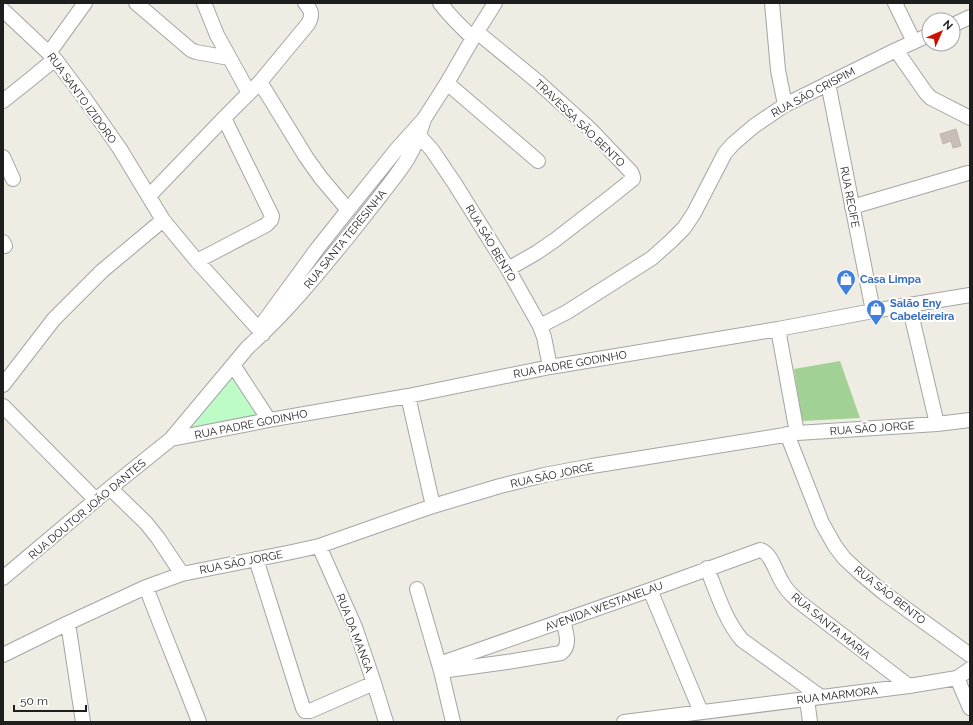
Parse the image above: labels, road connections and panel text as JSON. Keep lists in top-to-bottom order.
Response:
{
  "streets": {
    "street": [
      "RUA SÃO CRISPIM",
      "RUA SANTO IZIDORO",
      "TRAVESSA SÃO BENTO",
      "RUA RECIFE",
      "RUA SANTA TERESINHA",
      "RUA SÃO BENTO",
      "RUA PADRE GODINHO",
      "RUA SÃO JORGE",
      "RUA DOUTOR JOÃO DANTES",
      "AVENIDA WESTANELAU",
      "RUA SANTA MARIA",
      "RUA DA MANGA",
      "RUA MARMORA"
    ]
  },
  "crossings": [
    ["RUA SÃO CRISPIM", "RUA RECIFE"],
    ["RUA SÃO CRISPIM", "RUA SÃO BENTO"],
    ["RUA SANTO IZIDORO", "RUA SANTA TERESINHA"],
    ["TRAVESSA SÃO BENTO", "RUA SANTA TERESINHA"],
    ["TRAVESSA SÃO BENTO", "RUA SÃO BENTO"],
    ["RUA RECIFE", "RUA PADRE GODINHO"],
    ["RUA SANTA TERESINHA", "RUA SÃO BENTO"],
    ["RUA SANTA TERESINHA", "RUA PADRE GODINHO"],
    ["RUA SANTA TERESINHA", "RUA DOUTOR JOÃO DANTES"],
    ["RUA SÃO BENTO", "RUA PADRE GODINHO"],
    ["RUA SÃO BENTO", "RUA SÃO JORGE"],
    ["RUA PADRE GODINHO", "RUA DOUTOR JOÃO DANTES"],
    ["RUA SÃO JORGE", "RUA DA MANGA"],
    ["AVENIDA WESTANELAU", "RUA SANTA MARIA"],
    ["RUA SANTA MARIA", "RUA MARMORA"]
  ],
  "places": {
    "shop": ["Casa Limpa", "Salão Eny Cabeleireira"]
  },
  "scale_bar": "50 m",
  "north": "top right"
}
